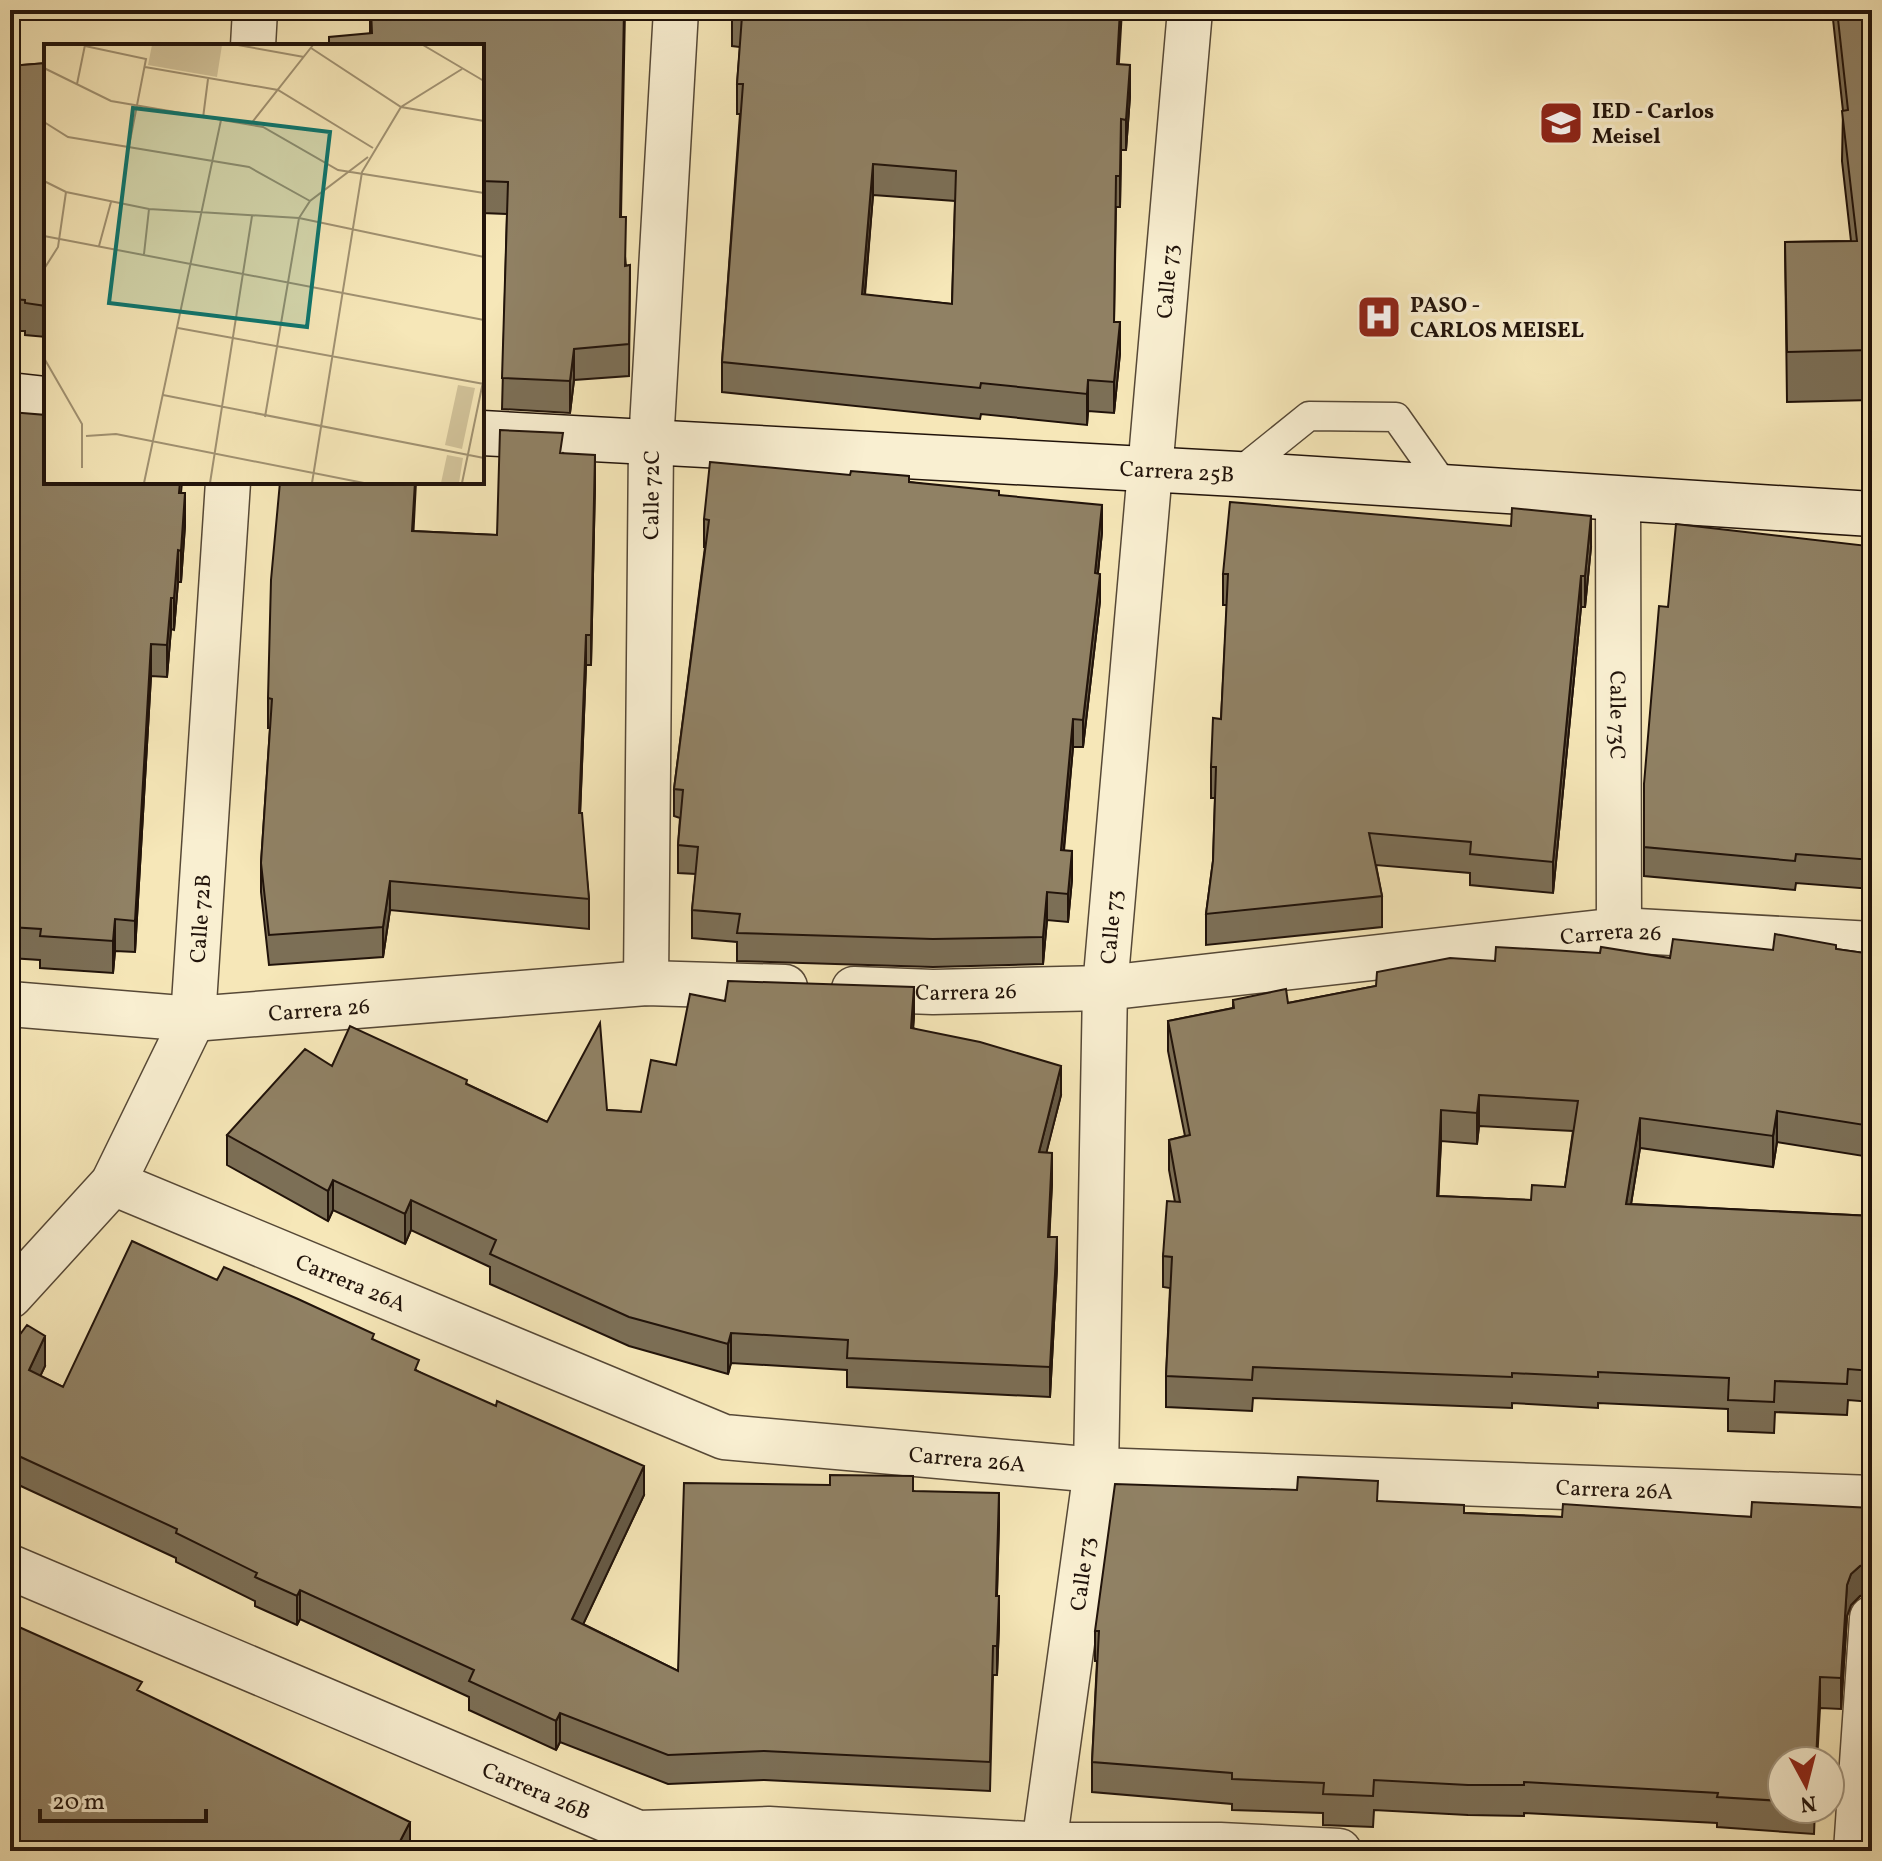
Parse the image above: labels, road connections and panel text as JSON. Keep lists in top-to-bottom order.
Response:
{
  "streets": {
    "street": [
      "Calle 73",
      "Carrera 25B",
      "Calle 72C",
      "Calle 73C",
      "Calle 72B",
      "Carrera 26",
      "Carrera 26A",
      "Carrera 26B"
    ]
  },
  "crossings": [
    ["Calle 73", "Carrera 25B"],
    ["Calle 73", "Carrera 26"],
    ["Calle 73", "Carrera 26A"],
    ["Calle 73", "Carrera 26B"],
    ["Carrera 25B", "Calle 72C"],
    ["Carrera 25B", "Calle 73C"],
    ["Calle 72C", "Carrera 26"],
    ["Calle 73C", "Carrera 26"],
    ["Calle 72B", "Carrera 26"],
    ["Calle 72B", "Carrera 26A"]
  ],
  "places": {
    "school or university": ["IED - Carlos Meisel"],
    "hospital": ["PASO - CARLOS MEISEL"]
  },
  "scale_bar": "20 m",
  "north": "bottom"
}
